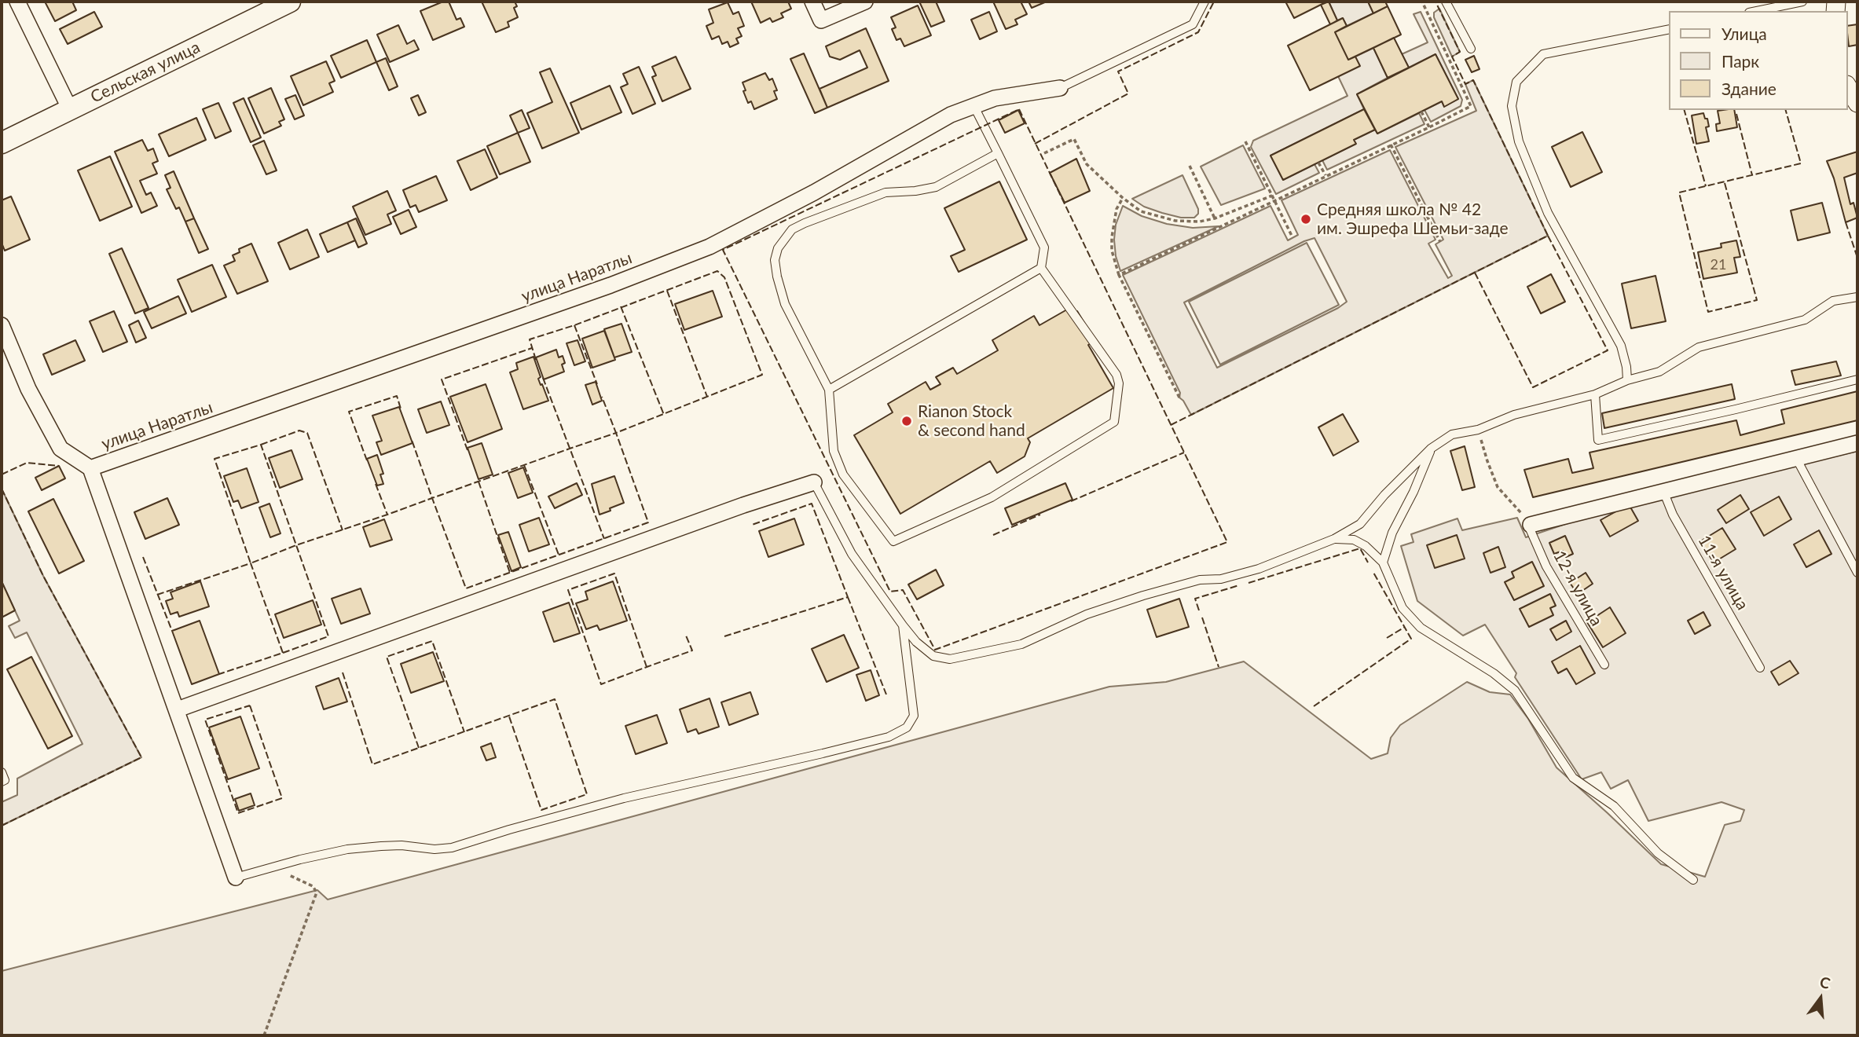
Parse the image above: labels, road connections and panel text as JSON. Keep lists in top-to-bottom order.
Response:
{
  "streets": {
    "main road": ["Сельская улица"],
    "street": ["улица Наратлы"],
    "lane": ["11-я улица", "12-я улица"]
  },
  "places": ["Средняя школа № 42 им. Эшрефа Шемьи-заде", "Rianon Stock & second hand"],
  "house_numbers": ["21"],
  "legend": ["Улица", "Парк", "Здание"],
  "north": "top"
}
